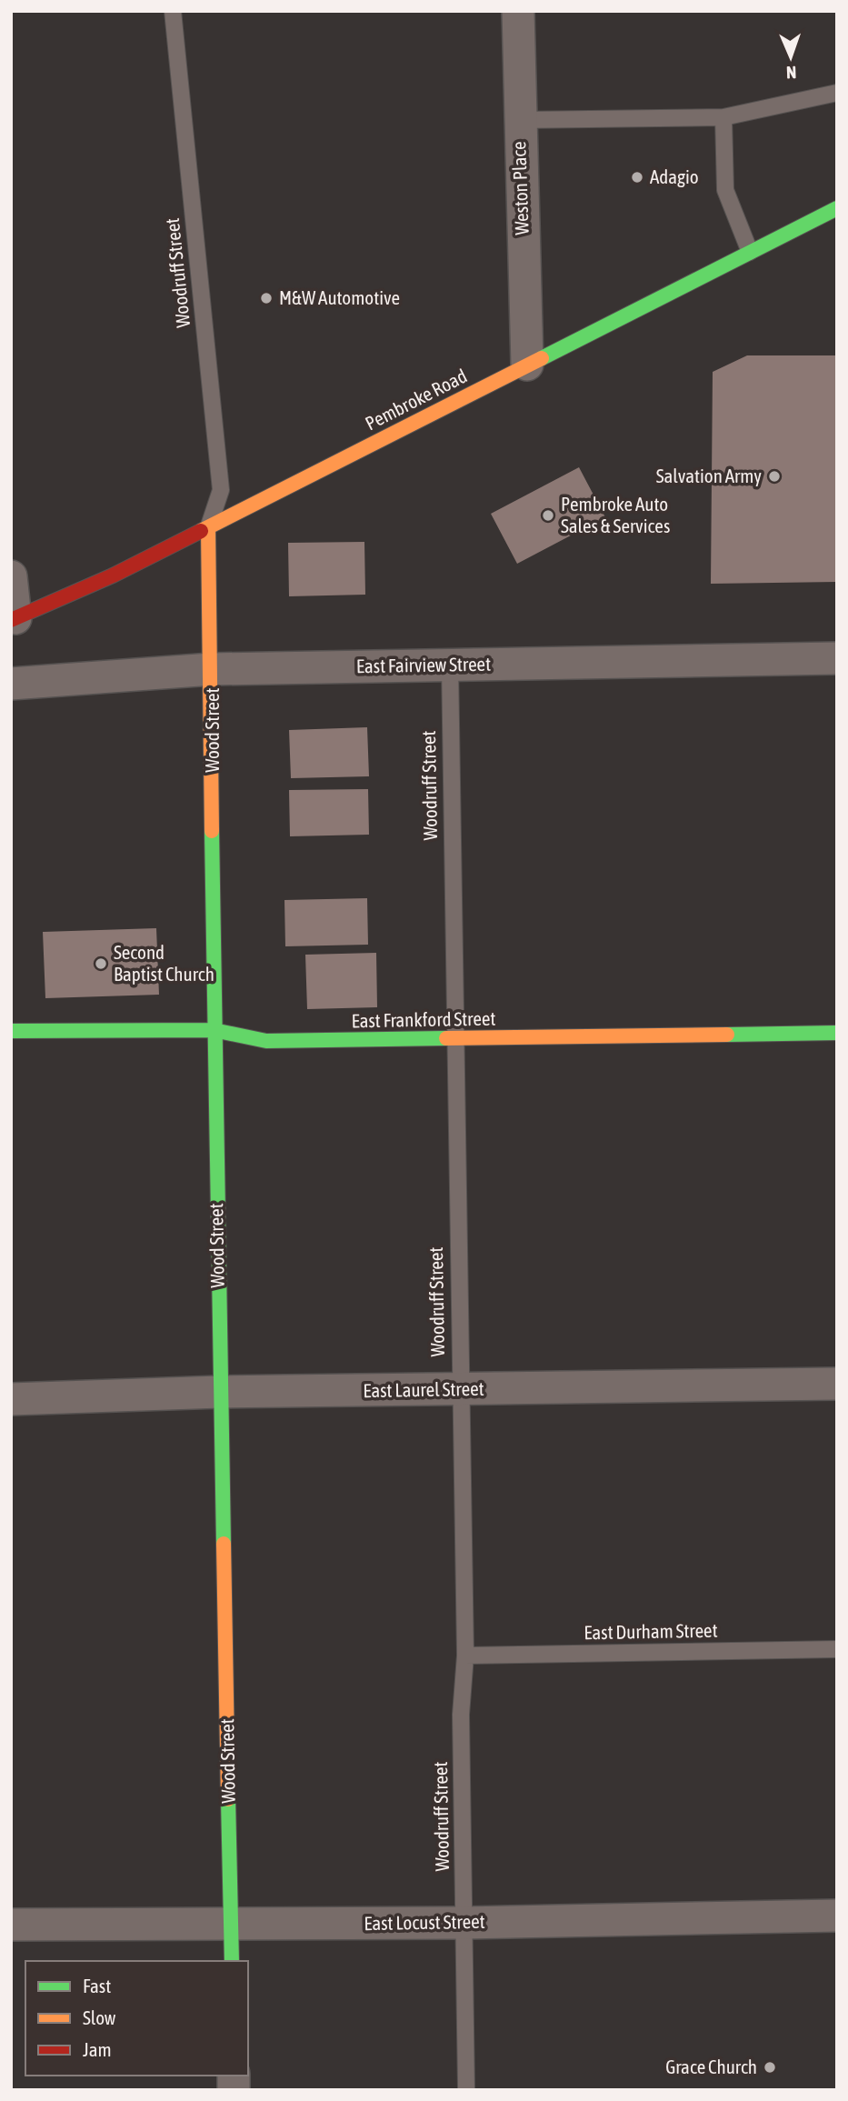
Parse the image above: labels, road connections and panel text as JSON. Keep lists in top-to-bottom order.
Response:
{
  "streets": {
    "street": [
      "Weston Place",
      "Pembroke Road",
      "East Fairview Street",
      "Wood Street",
      "East Frankford Street",
      "East Laurel Street",
      "East Locust Street"
    ],
    "lane": ["Woodruff Street", "East Durham Street"]
  },
  "crossings": [
    ["Weston Place", "Pembroke Road"],
    ["Woodruff Street", "Pembroke Road"],
    ["Woodruff Street", "East Fairview Street"],
    ["Woodruff Street", "Wood Street"],
    ["Woodruff Street", "East Frankford Street"],
    ["Woodruff Street", "East Laurel Street"],
    ["Woodruff Street", "East Durham Street"],
    ["Woodruff Street", "East Locust Street"],
    ["Pembroke Road", "Wood Street"],
    ["East Fairview Street", "Wood Street"],
    ["Wood Street", "East Frankford Street"],
    ["Wood Street", "East Laurel Street"],
    ["Wood Street", "East Locust Street"]
  ],
  "places": [
    "Adagio",
    "M&W Automotive",
    "Salvation Army",
    "Pembroke Auto Sales & Services",
    "Second Baptist Church",
    "Grace Church"
  ],
  "legend": ["Fast", "Slow", "Jam"],
  "north": "bottom"
}
